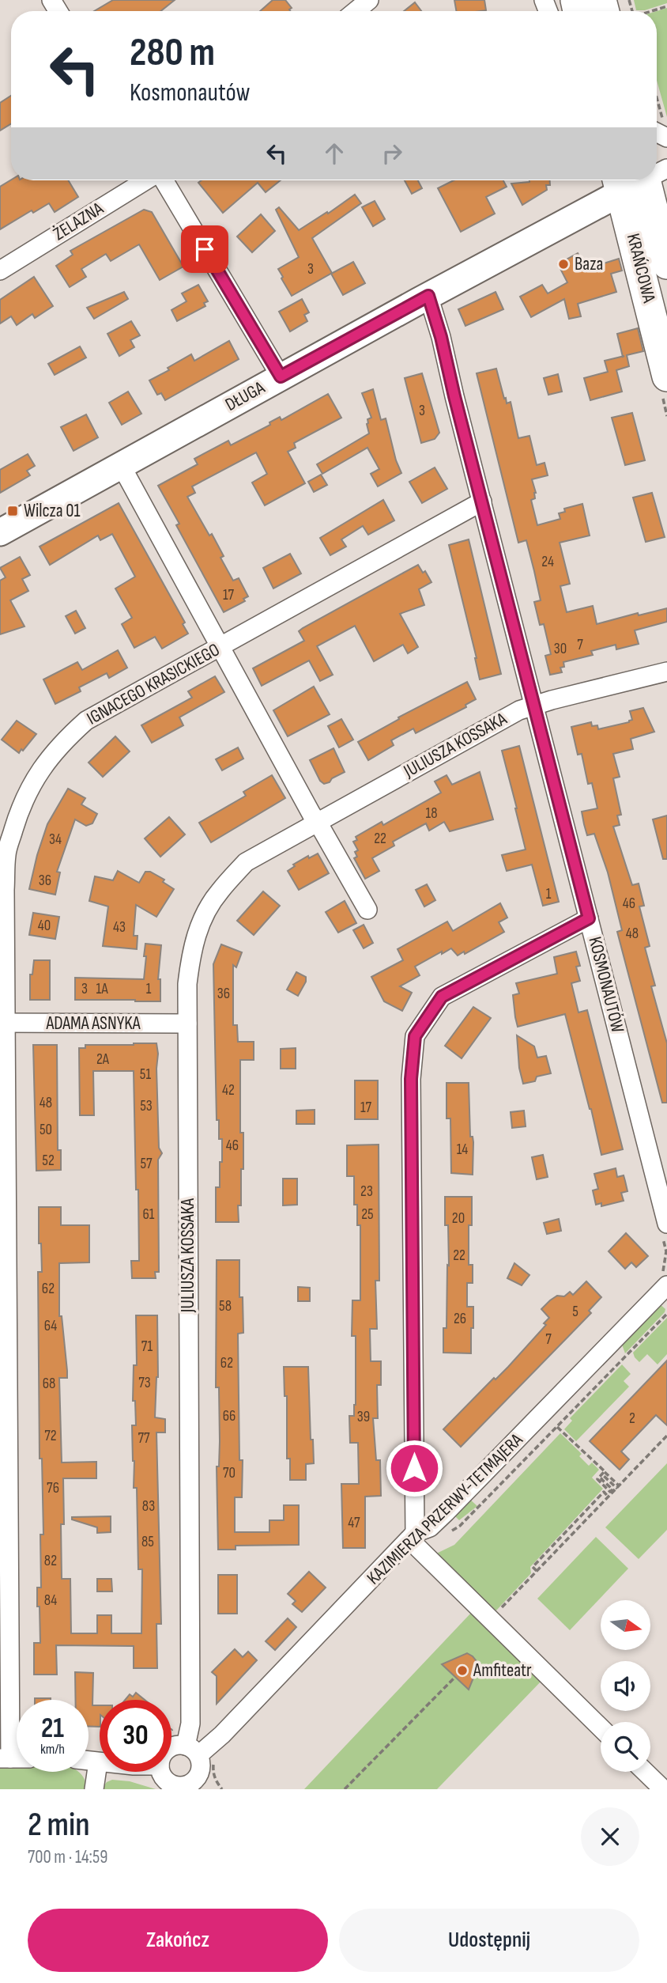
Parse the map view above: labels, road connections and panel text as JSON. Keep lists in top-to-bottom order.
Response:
{
  "streets": {
    "main road": ["KRAŃCOWA"],
    "street": [
      "ŻELAZNA",
      "DŁUGA",
      "IGNACEGO KRASICKIEGO",
      "JULIUSZA KOSSAKA",
      "KOSMONAUTÓW",
      "ADAMA ASNYKA",
      "KAZIMIERZA PRZERWY-TETMAJERA"
    ]
  },
  "crossings": [
    ["DŁUGA", "KOSMONAUTÓW"],
    ["IGNACEGO KRASICKIEGO", "KOSMONAUTÓW"],
    ["IGNACEGO KRASICKIEGO", "ADAMA ASNYKA"],
    ["JULIUSZA KOSSAKA", "KOSMONAUTÓW"],
    ["JULIUSZA KOSSAKA", "ADAMA ASNYKA"],
    ["JULIUSZA KOSSAKA", "KAZIMIERZA PRZERWY-TETMAJERA"]
  ],
  "places": {
    "other": ["Baza", "Amfiteatr"],
    "transit": ["Wilcza 01"]
  },
  "house_numbers": [
    "3",
    "3",
    "24",
    "17",
    "7",
    "30",
    "18",
    "22",
    "34",
    "36",
    "1",
    "46",
    "40",
    "43",
    "48",
    "3",
    "1A",
    "1",
    "36",
    "2A",
    "51",
    "42",
    "48",
    "53",
    "17",
    "50",
    "46",
    "14",
    "52",
    "57",
    "23",
    "61",
    "25",
    "20",
    "22",
    "62",
    "58",
    "5",
    "26",
    "64",
    "7",
    "71",
    "62",
    "73",
    "68",
    "66",
    "39",
    "2",
    "72",
    "77",
    "70",
    "76",
    "83",
    "47",
    "85",
    "82",
    "84"
  ],
  "north": "right",
  "page": {
    "turn": ["280 m", "Kosmonautów"],
    "speed": "21 km/h",
    "limit": "30",
    "heading": ["2 min", "700 m · 14:59"],
    "buttons": ["Zakończ", "Udostępnij"]
  }
}
